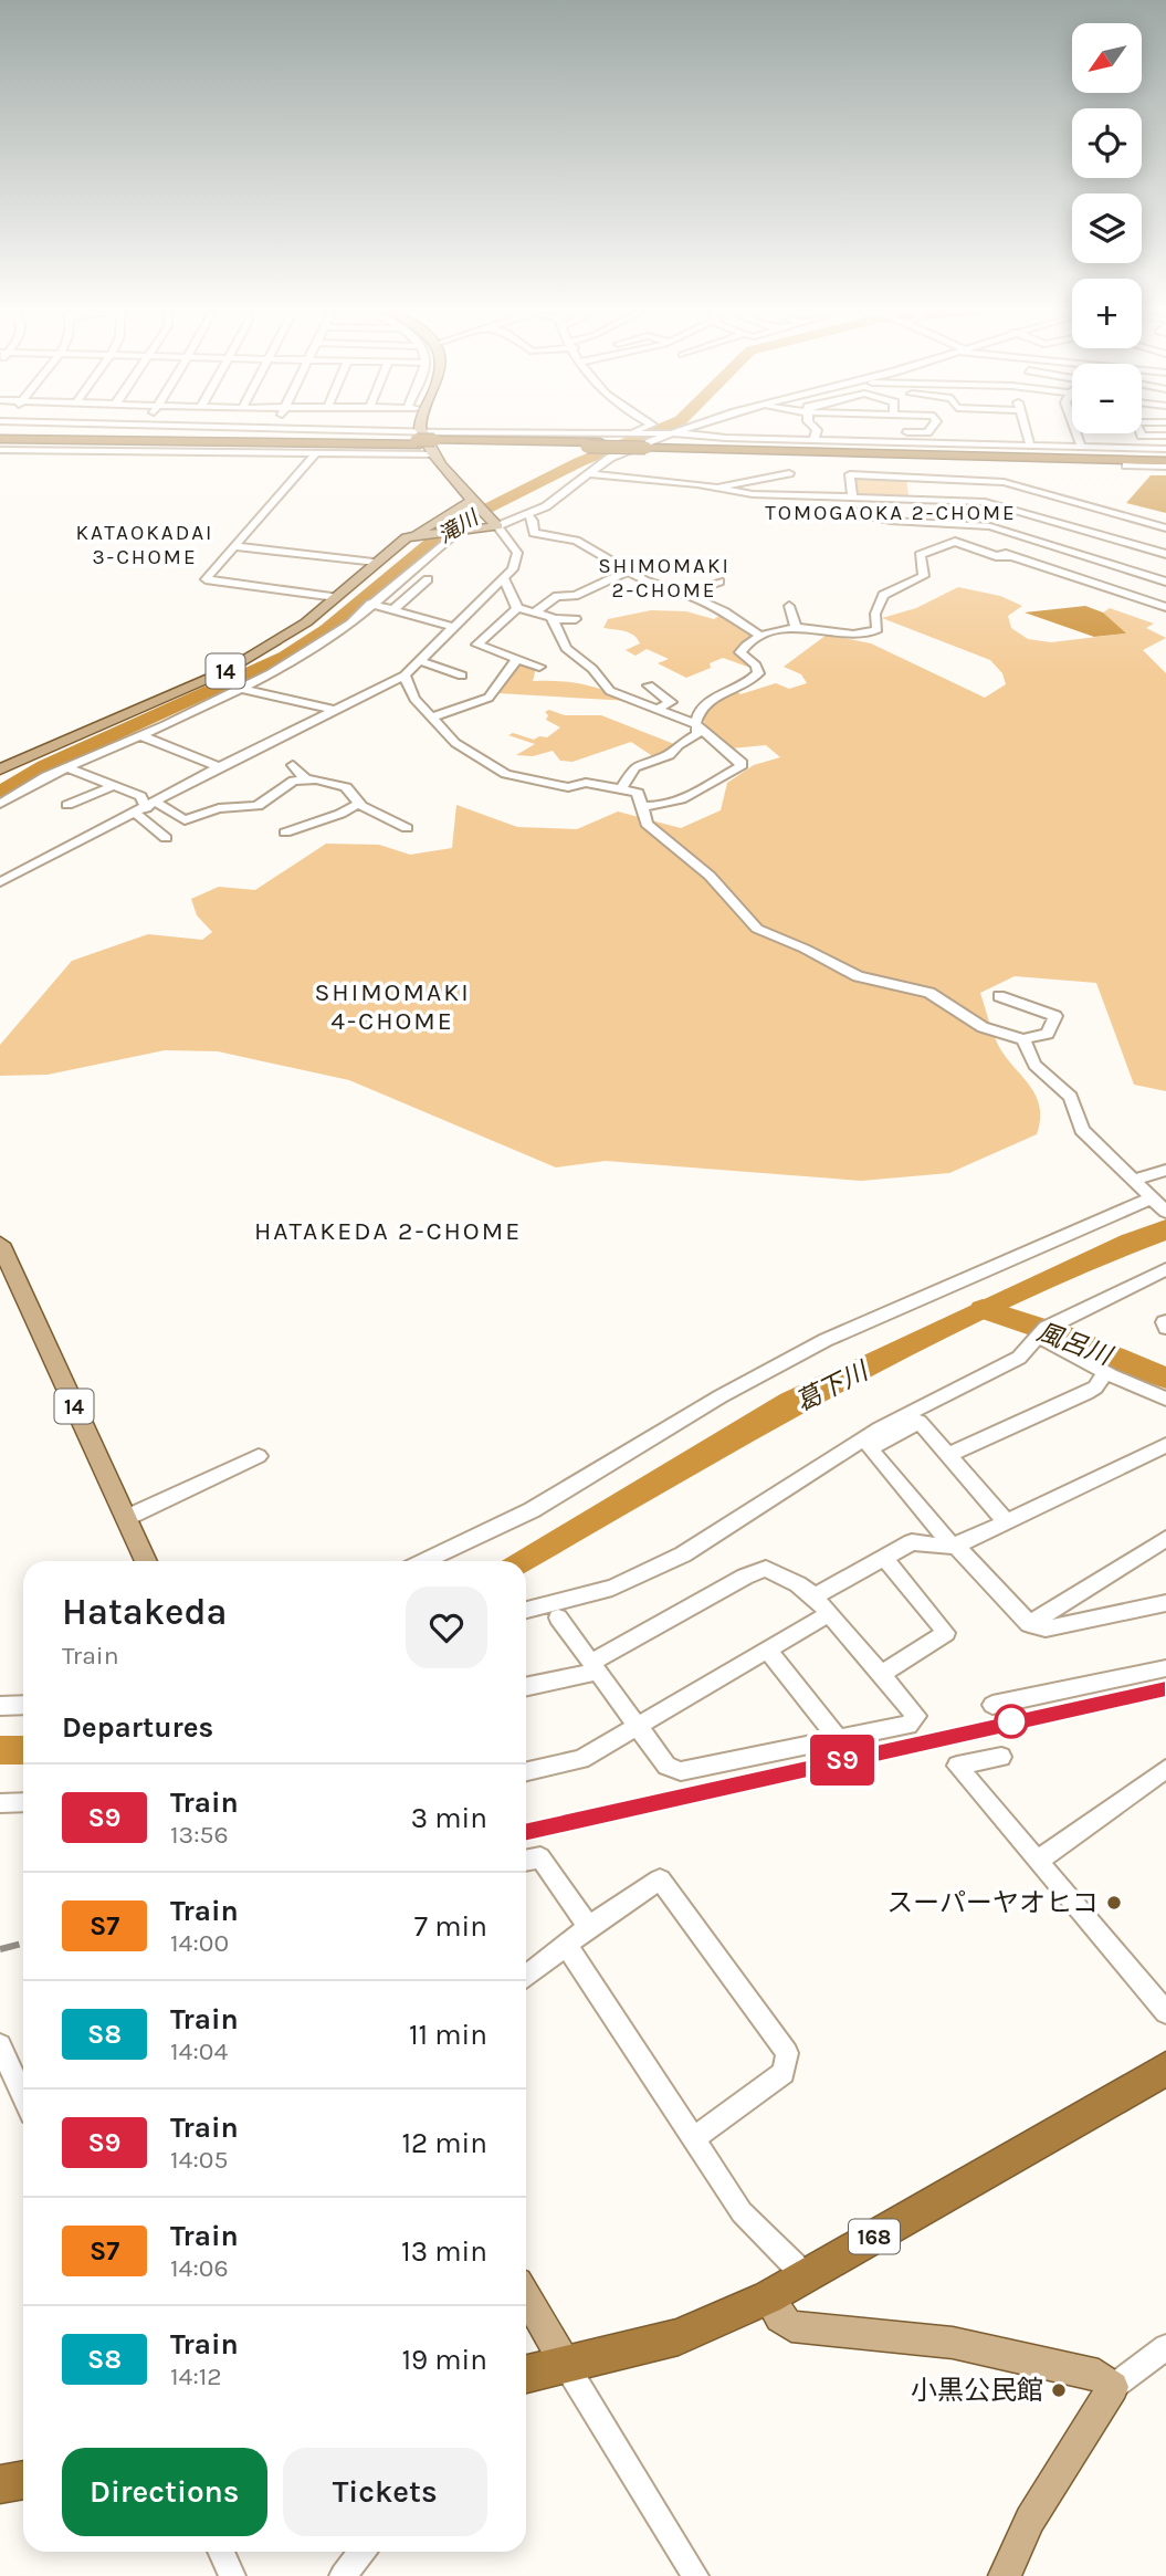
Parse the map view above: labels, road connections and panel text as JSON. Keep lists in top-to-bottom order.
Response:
{
  "streets": {
    "highway": ["168"],
    "main road": ["14"]
  },
  "districts": [
    "TOMOGAOKA 2-CHOME",
    "KATAOKADAI 3-CHOME",
    "SHIMOMAKI 2-CHOME",
    "SHIMOMAKI 4-CHOME",
    "HATAKEDA 2-CHOME"
  ],
  "water": ["滝川", "風呂川", "葛下川"],
  "places": ["スーパーヤオヒコ", "小黒公民館"],
  "north": "bottom left",
  "page": {
    "on_map": "S9",
    "map_buttons": ["+", "−"],
    "heading": [
      ["Hatakeda", "Train"],
      "Departures"
    ],
    "list": [
      {
        "mark": "S9",
        "name": "Train",
        "note": "13:56",
        "value": "3 min"
      },
      {
        "mark": "S7",
        "name": "Train",
        "note": "14:00",
        "value": "7 min"
      },
      {
        "mark": "S8",
        "name": "Train",
        "note": "14:04",
        "value": "11 min"
      },
      {
        "mark": "S9",
        "name": "Train",
        "note": "14:05",
        "value": "12 min"
      },
      {
        "mark": "S7",
        "name": "Train",
        "note": "14:06",
        "value": "13 min"
      },
      {
        "mark": "S8",
        "name": "Train",
        "note": "14:12",
        "value": "19 min"
      }
    ],
    "buttons": ["Directions", "Tickets"]
  }
}
